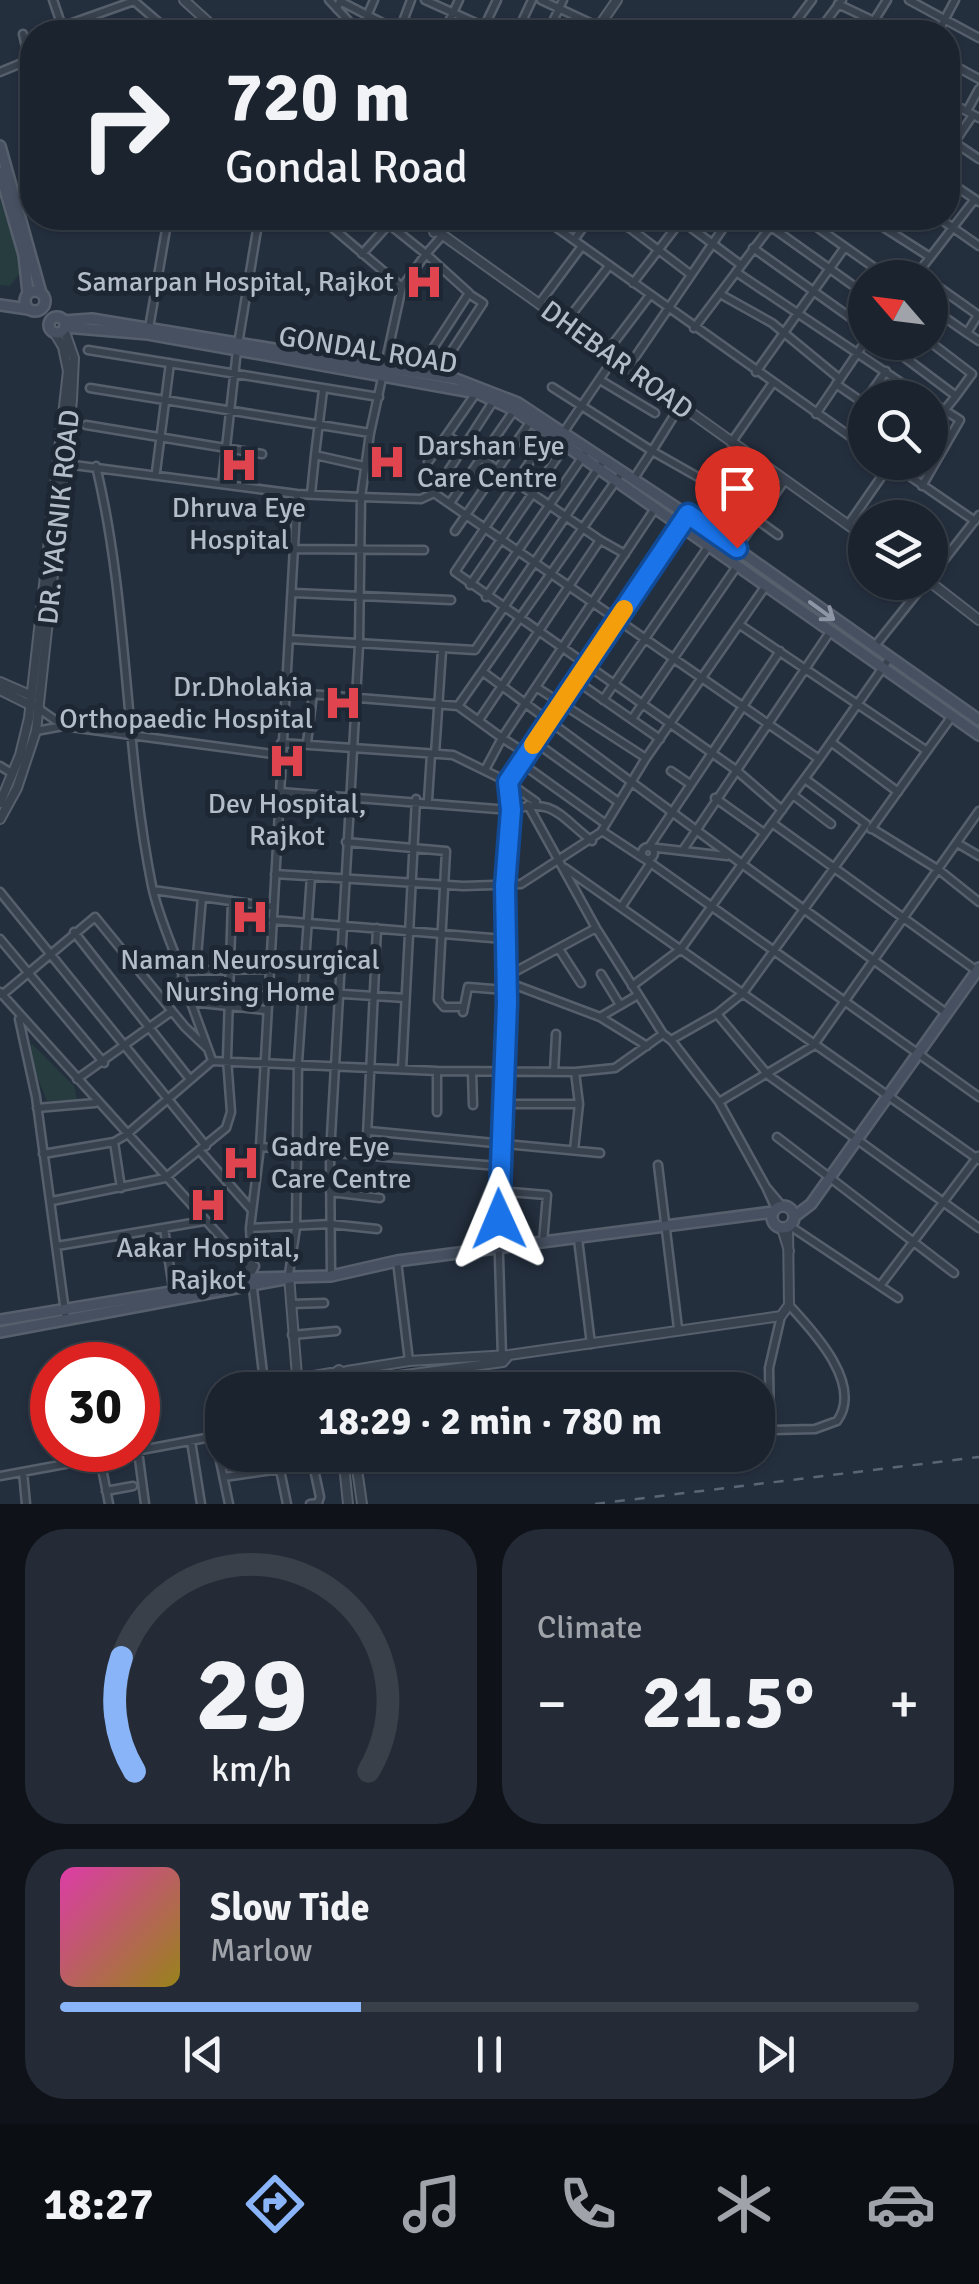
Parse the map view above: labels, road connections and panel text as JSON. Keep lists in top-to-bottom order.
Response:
{
  "streets": {
    "main road": ["GONDAL ROAD"],
    "street": ["DHEBAR ROAD", "DR. YAGNIK ROAD"]
  },
  "crossings": [
    ["GONDAL ROAD", "DR. YAGNIK ROAD"]
  ],
  "places": {
    "hospital": [
      "Samarpan Hospital, Rajkot",
      "Darshan Eye Care Centre",
      "Dhruva Eye Hospital",
      "Dr.Dholakia Orthopaedic Hospital",
      "Dev Hospital, Rajkot",
      "Naman Neurosurgical Nursing Home",
      "Gadre Eye Care Centre",
      "Aakar Hospital, Rajkot"
    ]
  },
  "north": "top left",
  "page": {
    "turn": ["720 m", "Gondal Road"],
    "limit": "30",
    "trip": "18:29 · 2 min · 780 m",
    "tile": "Climate",
    "heat": ["−", "21.5°", "+"],
    "song": ["Slow Tide", "Marlow"],
    "tabs": "18:27",
    "gauge": ["29", "km/h"]
  }
}
